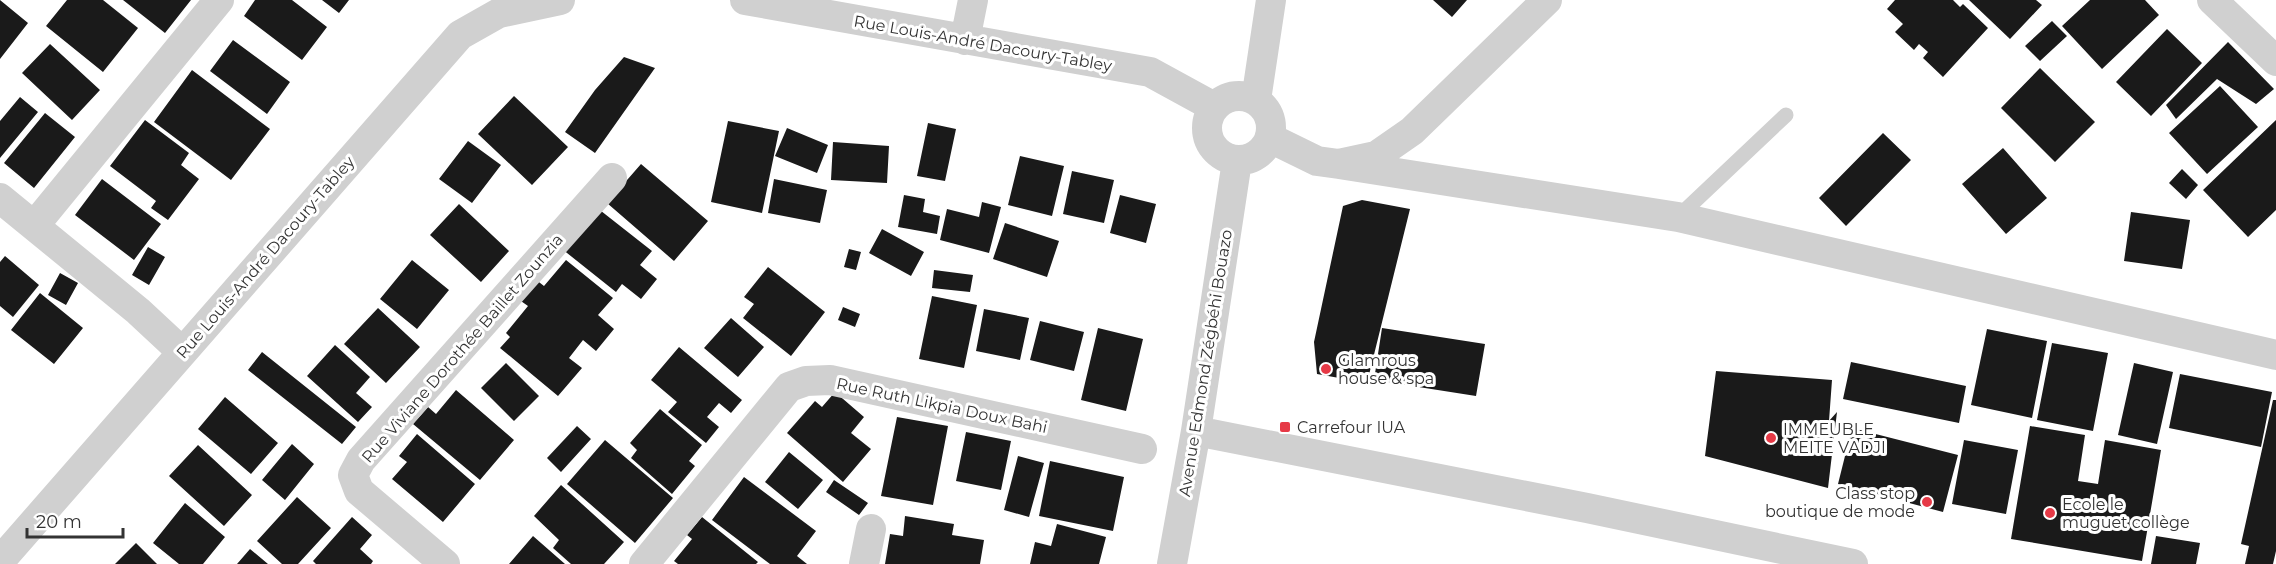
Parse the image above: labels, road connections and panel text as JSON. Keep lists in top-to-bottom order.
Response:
{
  "streets": {
    "street": [
      "Rue Louis-André Dacoury-Tabley",
      "Rue Viviane Dorothée Baillet Zounzia",
      "Avenue Edmond Zégbéhi Bouazo",
      "Rue Ruth Likpia Doux Bahi"
    ]
  },
  "crossings": [
    ["Rue Louis-André Dacoury-Tabley", "Avenue Edmond Zégbéhi Bouazo"]
  ],
  "places": {
    "other": [
      "Glamrous house & spa",
      "IMMEUBLE MEITE VADJI",
      "Class stop boutique de mode",
      "Ecole le muguet collège"
    ],
    "transit": ["Carrefour IUA"]
  },
  "scale_bar": "20 m"
}
